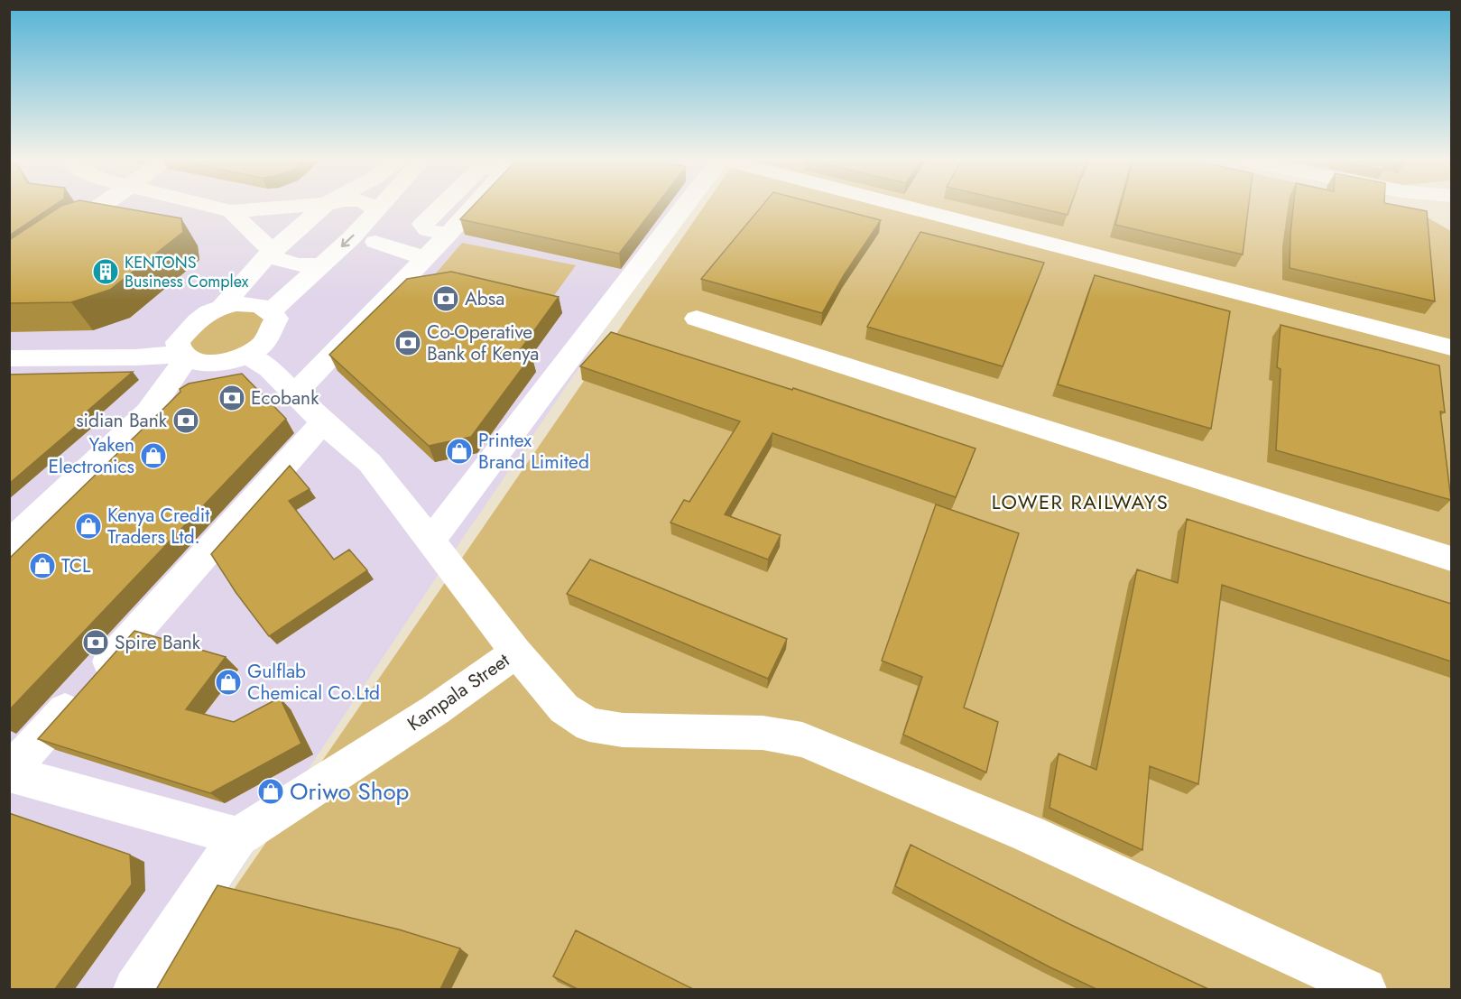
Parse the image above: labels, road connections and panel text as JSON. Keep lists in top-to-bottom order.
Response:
{
  "streets": {
    "street": ["Kampala Street"]
  },
  "districts": ["LOWER RAILWAYS"],
  "places": {
    "building": ["KENTONS Business Complex"],
    "bank": [
      "Absa",
      "Co-Operative Bank of Kenya",
      "Ecobank",
      "sidian Bank",
      "Spire Bank"
    ],
    "shop": [
      "Printex Brand Limited",
      "Yaken Electronics",
      "Kenya Credit Traders Ltd.",
      "TCL",
      "Gulflab Chemical Co.Ltd",
      "Oriwo Shop"
    ]
  }
}
